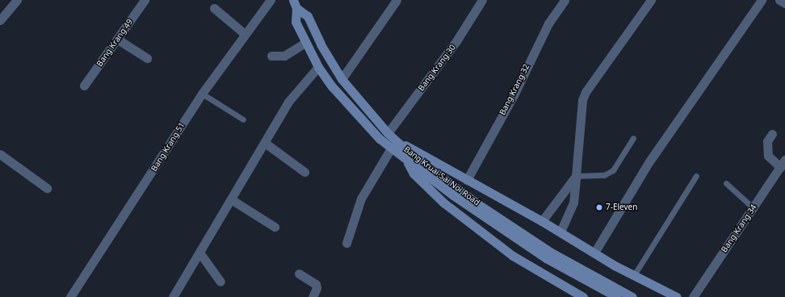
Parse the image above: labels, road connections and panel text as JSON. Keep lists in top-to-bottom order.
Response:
{
  "streets": {
    "main road": ["Bang Kruai-Sai Noi Road"],
    "street": [
      "Bang Krang 49",
      "Bang Krang 30",
      "Bang Krang 32",
      "Bang Krang 51",
      "Bang Krang 34"
    ]
  },
  "crossings": [
    ["Bang Krang 30", "Bang Kruai-Sai Noi Road"]
  ],
  "places": ["7-Eleven"]
}
